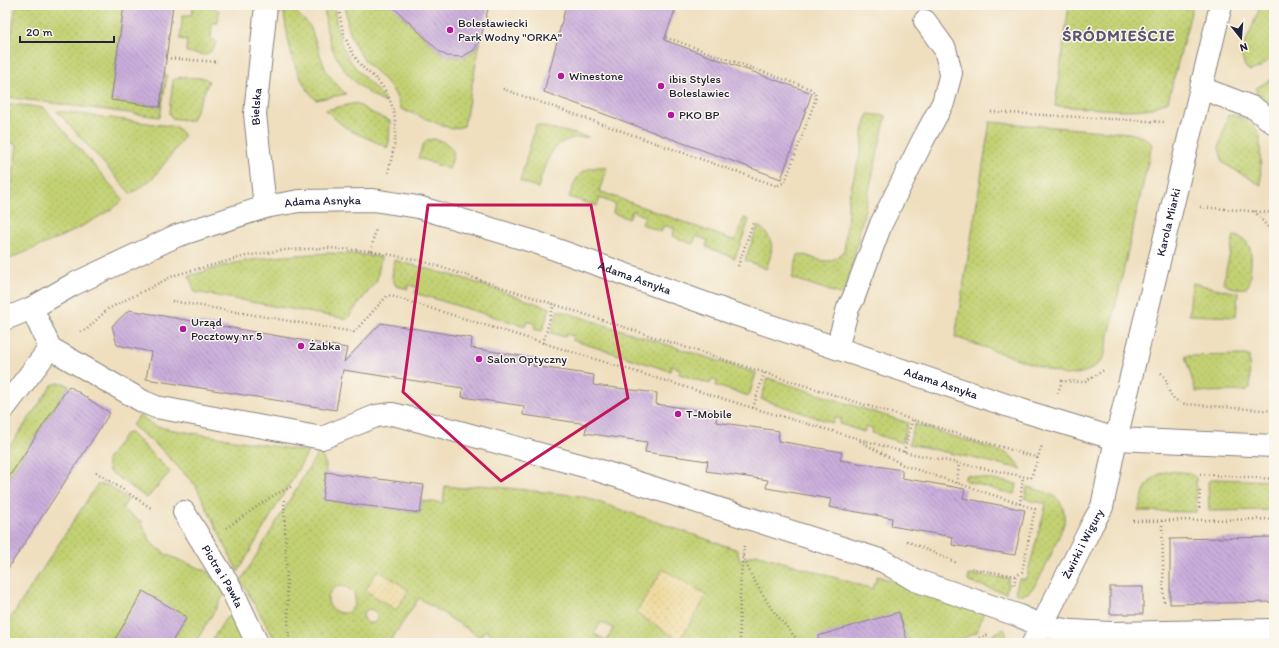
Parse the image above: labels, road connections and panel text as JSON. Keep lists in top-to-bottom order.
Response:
{
  "streets": {
    "street": [
      "Bielska",
      "Adama Asnyka",
      "Karola Miarki",
      "Żwirki i Wigury",
      "Piotra i Pawła"
    ]
  },
  "crossings": [
    ["Bielska", "Adama Asnyka"],
    ["Adama Asnyka", "Karola Miarki"],
    ["Adama Asnyka", "Żwirki i Wigury"],
    ["Karola Miarki", "Żwirki i Wigury"]
  ],
  "districts": ["ŚRÓDMIEŚCIE"],
  "places": [
    "Bolesławiecki Park Wodny \"ORKA\"",
    "Winestone",
    "ibis Styles Boleslawiec",
    "PKO BP",
    "Urząd Pocztowy nr 5",
    "Żabka",
    "Salon Optyczny",
    "T-Mobile"
  ],
  "scale_bar": "20 m",
  "north": "bottom"
}
